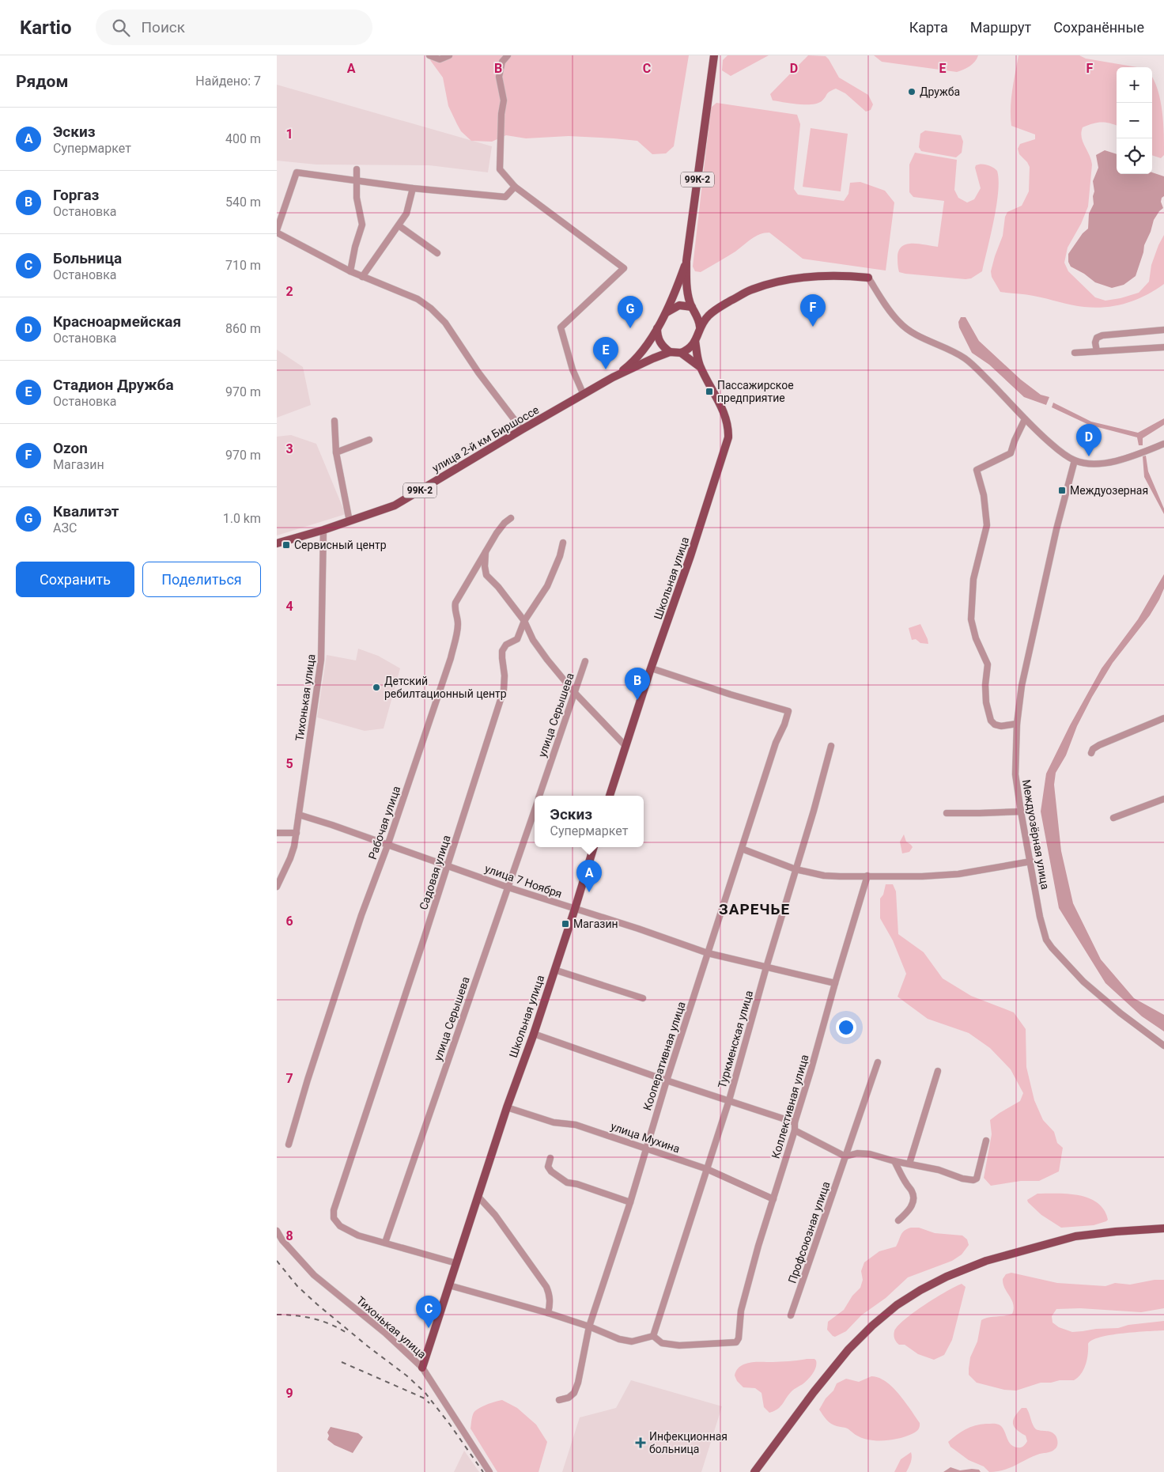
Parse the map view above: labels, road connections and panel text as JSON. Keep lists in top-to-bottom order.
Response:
{
  "streets": {
    "main road": ["99К-2", "улица 2-й км Биршоссе", "Школьная улица"],
    "street": [
      "Тихонькая улица",
      "улица Серышева",
      "Рабочая улица",
      "Междуозёрная улица",
      "Садовая улица",
      "улица 7 Ноября",
      "Туркменская улица",
      "Кооперативная улица",
      "Коллективная улица",
      "улица Мухина",
      "Профсоюзная улица"
    ]
  },
  "crossings": [
    ["99К-2", "улица 2-й км Биршоссе"],
    ["улица 2-й км Биршоссе", "Тихонькая улица"],
    ["Школьная улица", "Тихонькая улица"],
    ["Школьная улица", "улица 7 Ноября"],
    ["Школьная улица", "Кооперативная улица"],
    ["Школьная улица", "улица Мухина"],
    ["Тихонькая улица", "улица 7 Ноября"],
    ["улица Серышева", "Садовая улица"],
    ["улица Серышева", "улица 7 Ноября"],
    ["Рабочая улица", "улица 7 Ноября"],
    ["Садовая улица", "улица 7 Ноября"],
    ["улица 7 Ноября", "Туркменская улица"],
    ["улица 7 Ноября", "Кооперативная улица"],
    ["улица 7 Ноября", "Коллективная улица"],
    ["Туркменская улица", "Коллективная улица"],
    ["Туркменская улица", "улица Мухина"],
    ["Кооперативная улица", "улица Мухина"],
    ["Коллективная улица", "улица Мухина"]
  ],
  "districts": ["ЗАРЕЧЬЕ"],
  "places": {
    "other": ["Дружба", "Детский ребилтационный центр"],
    "transit": [
      "Пассажирское предприятие",
      "Междуозерная",
      "Сервисный центр",
      "Магазин"
    ],
    "health": ["Инфекционная больница"]
  },
  "page": {
    "header": "Kartio",
    "search": "Поиск",
    "nav": ["Карта", "Маршрут", "Сохранённые"],
    "heading": ["Рядом", "Найдено: 7"],
    "map_buttons": ["+", "−"],
    "list": [
      {
        "mark": "A",
        "name": "Эскиз",
        "note": "Супермаркет",
        "value": "400 m"
      },
      {
        "mark": "B",
        "name": "Горгаз",
        "note": "Остановка",
        "value": "540 m"
      },
      {
        "mark": "C",
        "name": "Больница",
        "note": "Остановка",
        "value": "710 m"
      },
      {
        "mark": "D",
        "name": "Красноармейская",
        "note": "Остановка",
        "value": "860 m"
      },
      {
        "mark": "E",
        "name": "Стадион Дружба",
        "note": "Остановка",
        "value": "970 m"
      },
      {
        "mark": "F",
        "name": "Ozon",
        "note": "Магазин",
        "value": "970 m"
      },
      {
        "mark": "G",
        "name": "Квалитэт",
        "note": "АЗС",
        "value": "1.0 km"
      }
    ],
    "pins": [
      "F",
      "G",
      "E",
      "D",
      "B",
      "A",
      "C"
    ],
    "buttons": ["Сохранить", "Поделиться"],
    "popup": ["Эскиз", "Супермаркет"]
  },
  "grid": {
    "columns": [
      "A",
      "B",
      "C",
      "D",
      "E",
      "F"
    ],
    "rows": [
      "1",
      "2",
      "3",
      "4",
      "5",
      "6",
      "7",
      "8",
      "9"
    ]
  }
}
